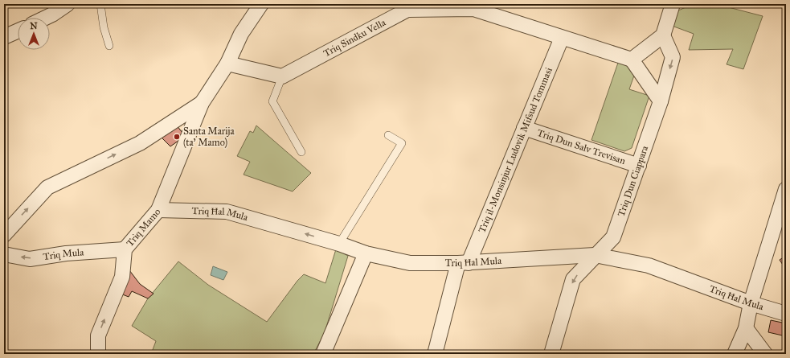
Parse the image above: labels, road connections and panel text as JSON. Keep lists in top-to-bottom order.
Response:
{
  "streets": {
    "street": [
      "Triq Sindku Vella",
      "Triq Dun Salv Trevisan",
      "Triq il-Monsinjur Ludovik Mifsud Tommasi",
      "Triq Dun Ciappara",
      "Triq Ħal Mula",
      "Triq Mamo",
      "Triq Mula"
    ]
  },
  "crossings": [
    ["Triq Sindku Vella", "Triq il-Monsinjur Ludovik Mifsud Tommasi"],
    ["Triq Dun Salv Trevisan", "Triq il-Monsinjur Ludovik Mifsud Tommasi"],
    ["Triq Dun Salv Trevisan", "Triq Dun Ciappara"],
    ["Triq il-Monsinjur Ludovik Mifsud Tommasi", "Triq Ħal Mula"],
    ["Triq Dun Ciappara", "Triq Ħal Mula"],
    ["Triq Ħal Mula", "Triq Mamo"],
    ["Triq Mamo", "Triq Mula"]
  ],
  "one_way": ["Triq Dun Ciappara", "Triq Mula"],
  "places": ["Santa Marija (ta' Mamo)"],
  "north": "top"
}
